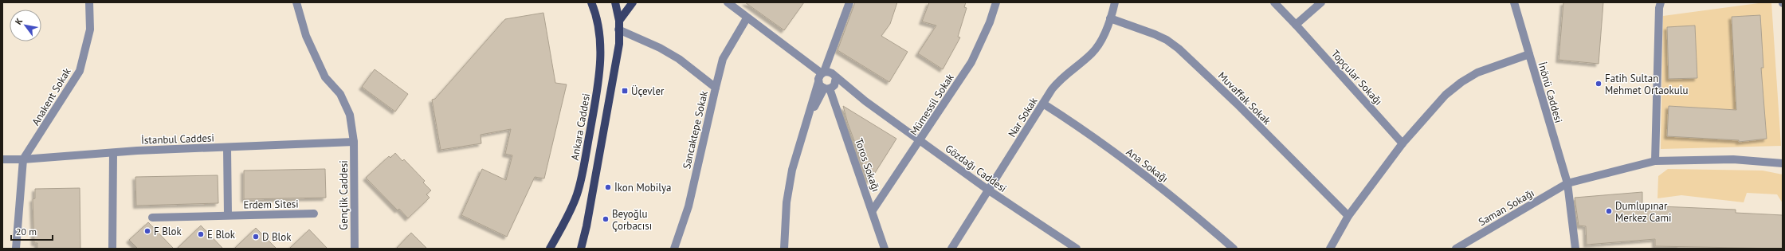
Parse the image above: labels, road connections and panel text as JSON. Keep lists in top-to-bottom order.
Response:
{
  "streets": {
    "main road": ["Ankara Caddesi"],
    "street": [
      "Topçular Sokağı",
      "İnönü Caddesi",
      "Anakent Sokak",
      "Muvaffak Sokak",
      "Mümessil Sokak",
      "Nar Sokak",
      "Sancaktepe Sokak",
      "İstanbul Caddesi",
      "Toros Sokağı",
      "Ana Sokağı",
      "Gözdağı Caddesi",
      "Gençlik Caddesi",
      "Erdem Sitesi",
      "Saman Sokağı"
    ]
  },
  "crossings": [
    ["Topçular Sokağı", "İnönü Caddesi"],
    ["İnönü Caddesi", "Muvaffak Sokak"],
    ["İnönü Caddesi", "Saman Sokağı"],
    ["Anakent Sokak", "İstanbul Caddesi"],
    ["Muvaffak Sokak", "Nar Sokak"],
    ["Mümessil Sokak", "Toros Sokağı"],
    ["Mümessil Sokak", "Gözdağı Caddesi"],
    ["Nar Sokak", "Ana Sokağı"],
    ["Nar Sokak", "Gözdağı Caddesi"],
    ["İstanbul Caddesi", "Gençlik Caddesi"],
    ["Toros Sokağı", "Gözdağı Caddesi"]
  ],
  "places": {
    "other": [
      "Fatih Sultan Mehmet Ortaokulu",
      "İkon Mobilya",
      "Dumlupınar Merkez Cami",
      "Beyoğlu Çorbacısı",
      "F Blok",
      "E Blok",
      "D Blok"
    ],
    "transit": ["Üçevler"]
  },
  "scale_bar": "20 m",
  "north": "top left"
}
